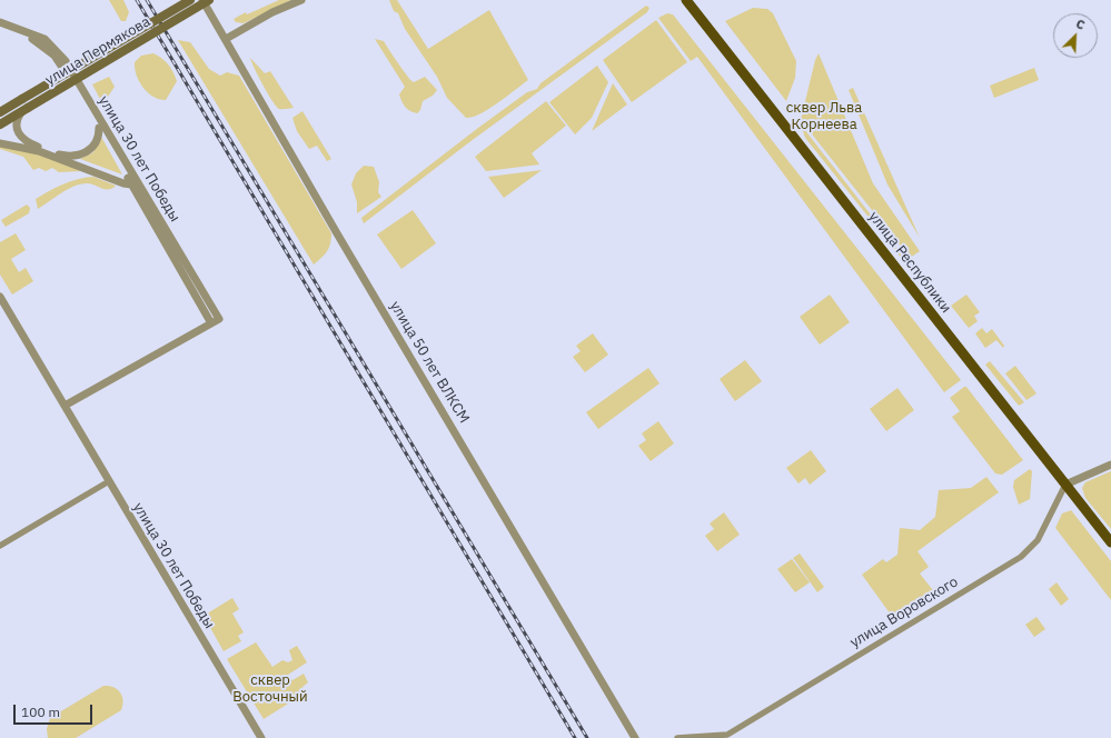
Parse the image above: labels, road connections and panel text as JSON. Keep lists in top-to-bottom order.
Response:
{
  "streets": {
    "main road": ["улица Пермякова", "улица Республики"],
    "street": ["улица 30 лет Победы", "улица 50 лет ВЛКСМ", "улица Воровского"]
  },
  "crossings": [
    ["улица Республики", "улица Воровского"]
  ],
  "parks": ["сквер Льва Корнеева", "сквер Восточный"],
  "scale_bar": "100 m",
  "north": "top right"
}
